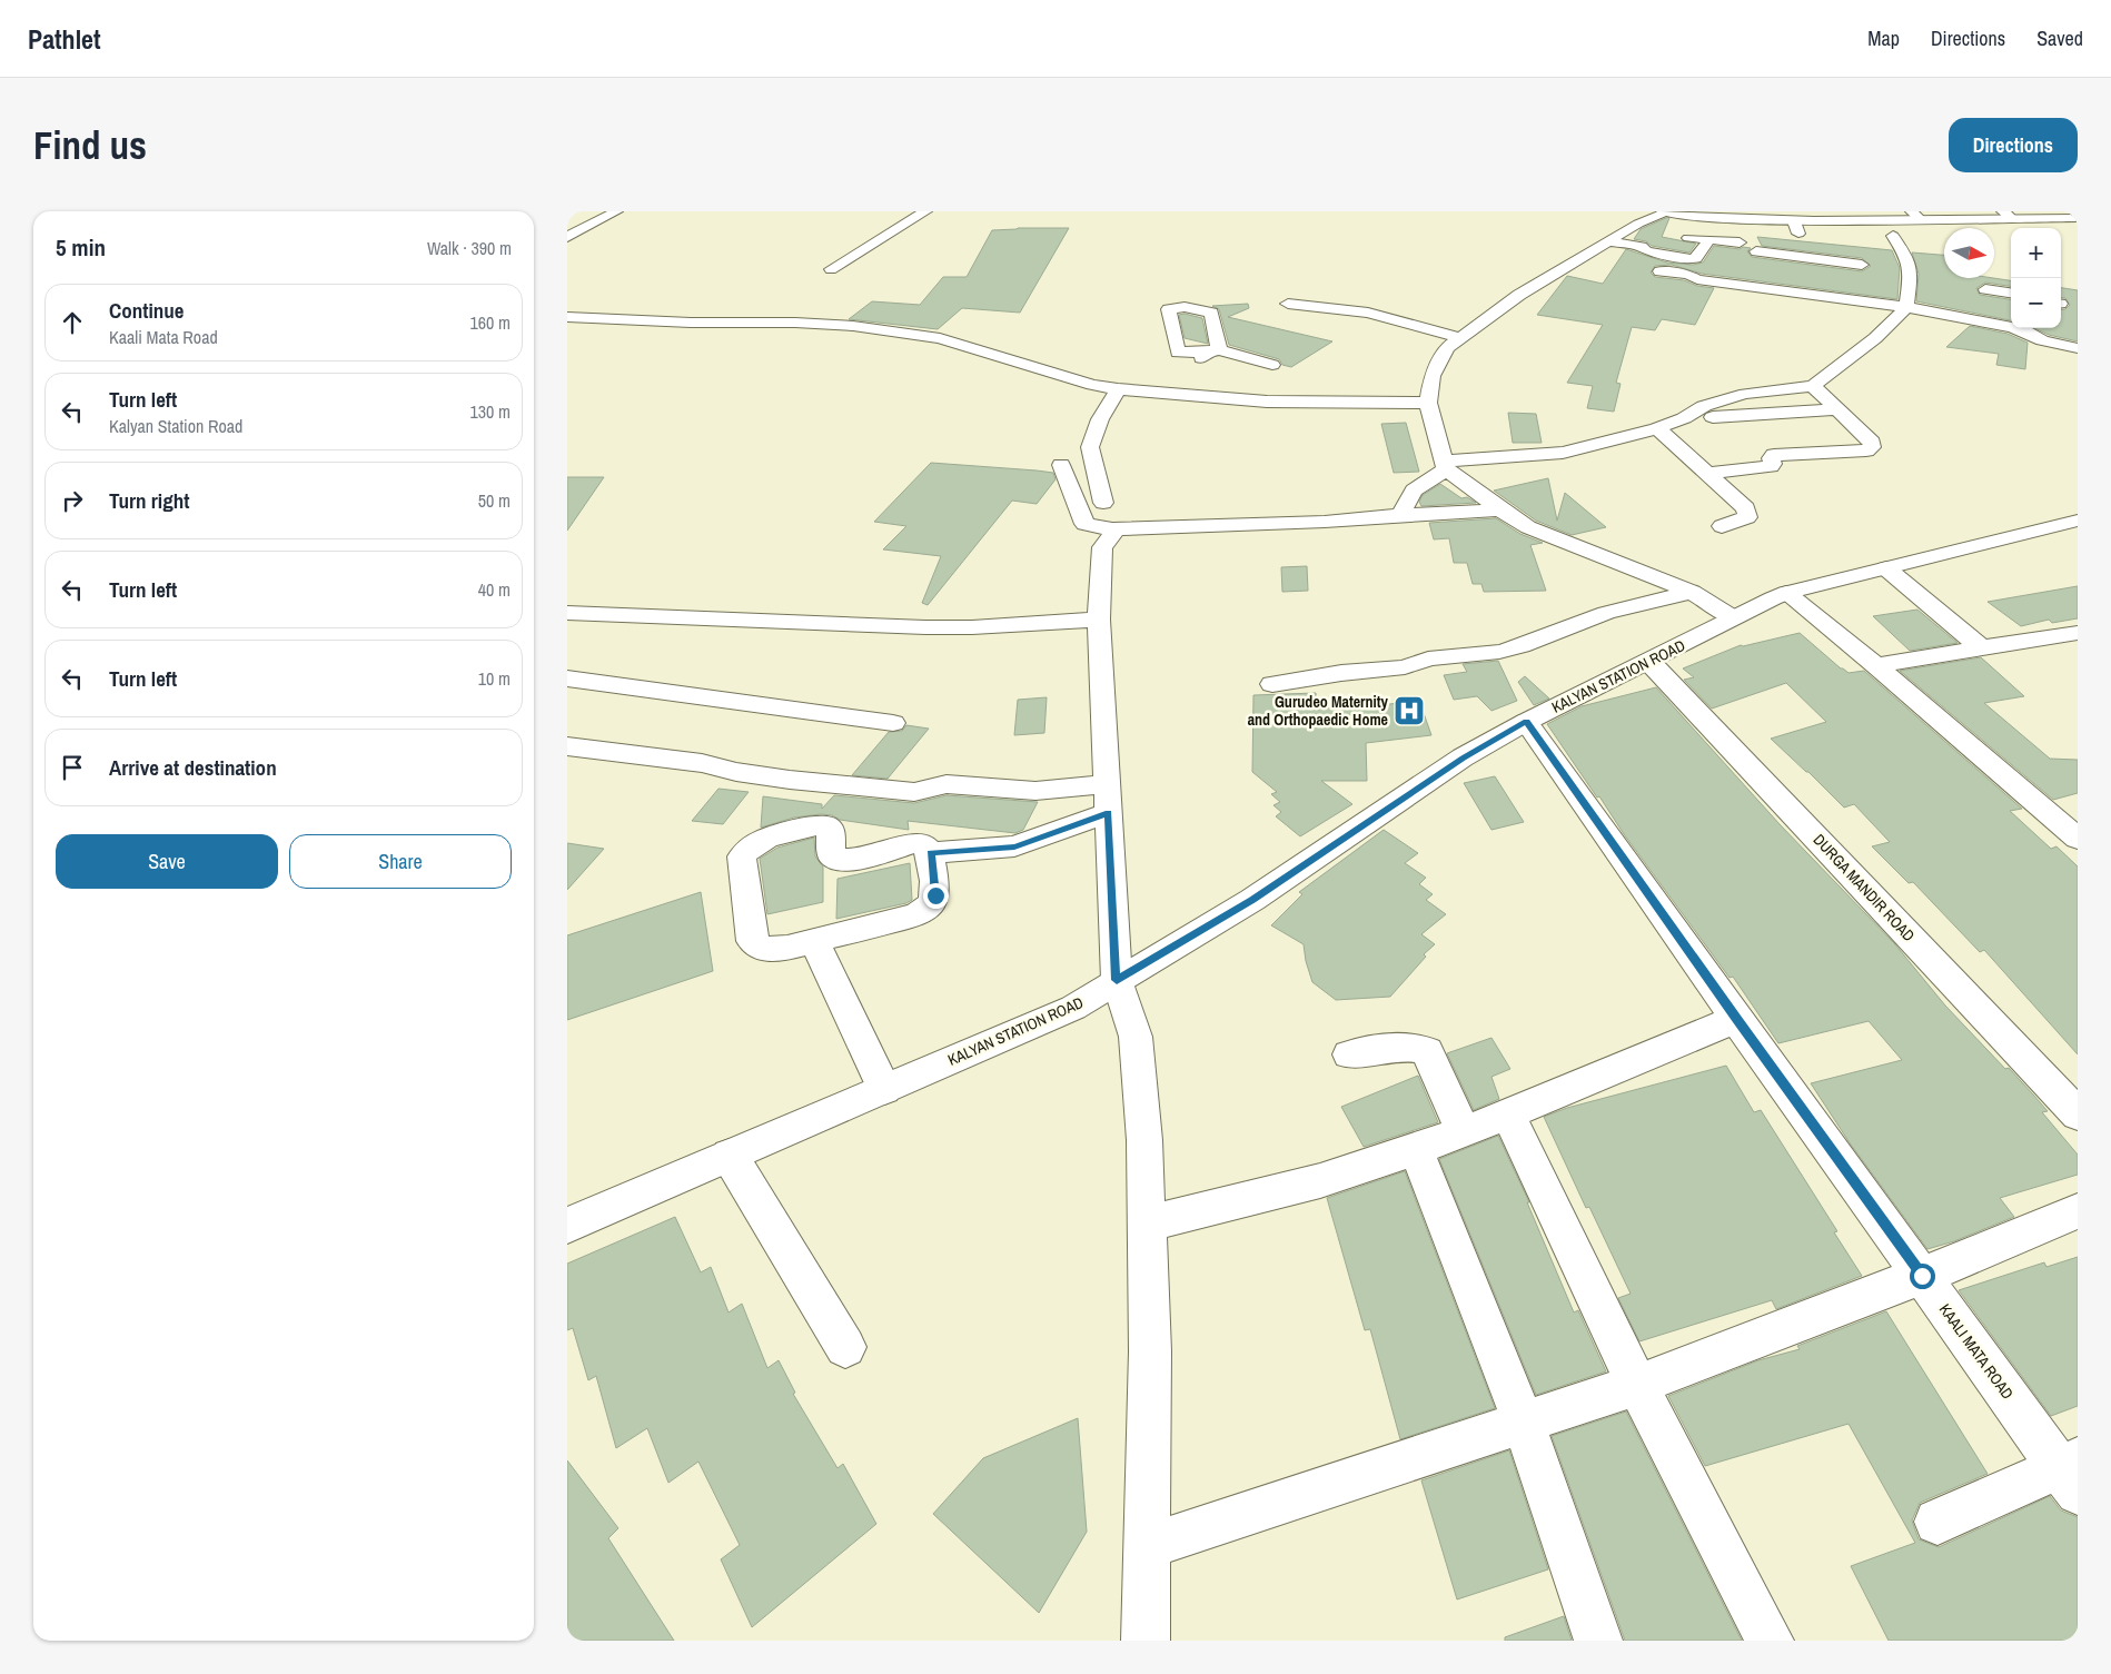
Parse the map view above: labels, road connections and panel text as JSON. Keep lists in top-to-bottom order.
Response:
{
  "streets": {
    "street": ["KALYAN STATION ROAD", "DURGA MANDIR ROAD", "KAALI MATA ROAD"]
  },
  "crossings": [
    ["KALYAN STATION ROAD", "DURGA MANDIR ROAD"],
    ["KALYAN STATION ROAD", "KAALI MATA ROAD"]
  ],
  "places": {
    "hospital": ["Gurudeo Maternity and Orthopaedic Home"]
  },
  "north": "right",
  "page": {
    "header": "Pathlet",
    "nav": ["Map", "Directions", "Saved"],
    "buttons": [
      "Directions",
      ["Save", "Share"]
    ],
    "title": "Find us",
    "heading": ["5 min", "Walk · 390 m"],
    "map_buttons": ["+", "−"],
    "list": [
      ["Continue", "Kaali Mata Road", "160 m"],
      ["Turn left", "Kalyan Station Road", "130 m"],
      ["Turn right", "50 m"],
      ["Turn left", "40 m"],
      ["Turn left", "10 m"],
      "Arrive at destination"
    ]
  }
}
